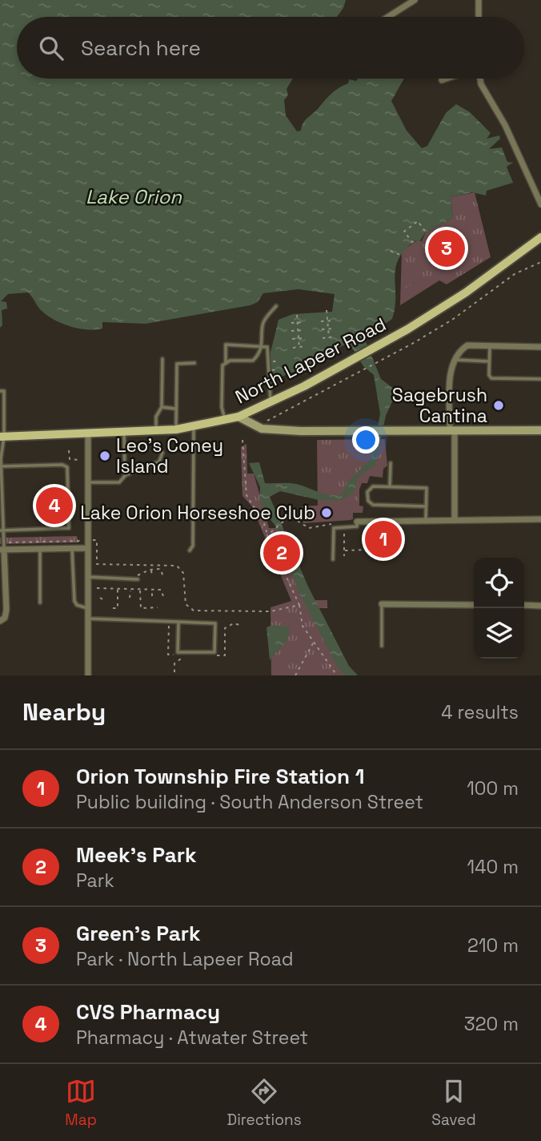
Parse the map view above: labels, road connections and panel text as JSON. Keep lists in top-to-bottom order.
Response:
{
  "streets": {
    "main road": ["North Lapeer Road"]
  },
  "water": ["Lake Orion"],
  "places": ["Sagebrush Cantina", "Leo's Coney Island", "Lake Orion Horseshoe Club"],
  "page": {
    "search": "Search here",
    "pins": [
      "3",
      "4",
      "1",
      "2"
    ],
    "heading": ["Nearby", "4 results"],
    "list": [
      {
        "mark": "1",
        "name": "Orion Township Fire Station 1",
        "note": "Public building · South Anderson Street",
        "value": "100 m"
      },
      {
        "mark": "2",
        "name": "Meek's Park",
        "note": "Park",
        "value": "140 m"
      },
      {
        "mark": "3",
        "name": "Green's Park",
        "note": "Park · North Lapeer Road",
        "value": "210 m"
      },
      {
        "mark": "4",
        "name": "CVS Pharmacy",
        "note": "Pharmacy · Atwater Street",
        "value": "320 m"
      }
    ],
    "nav": ["Map", "Directions", "Saved"]
  }
}
